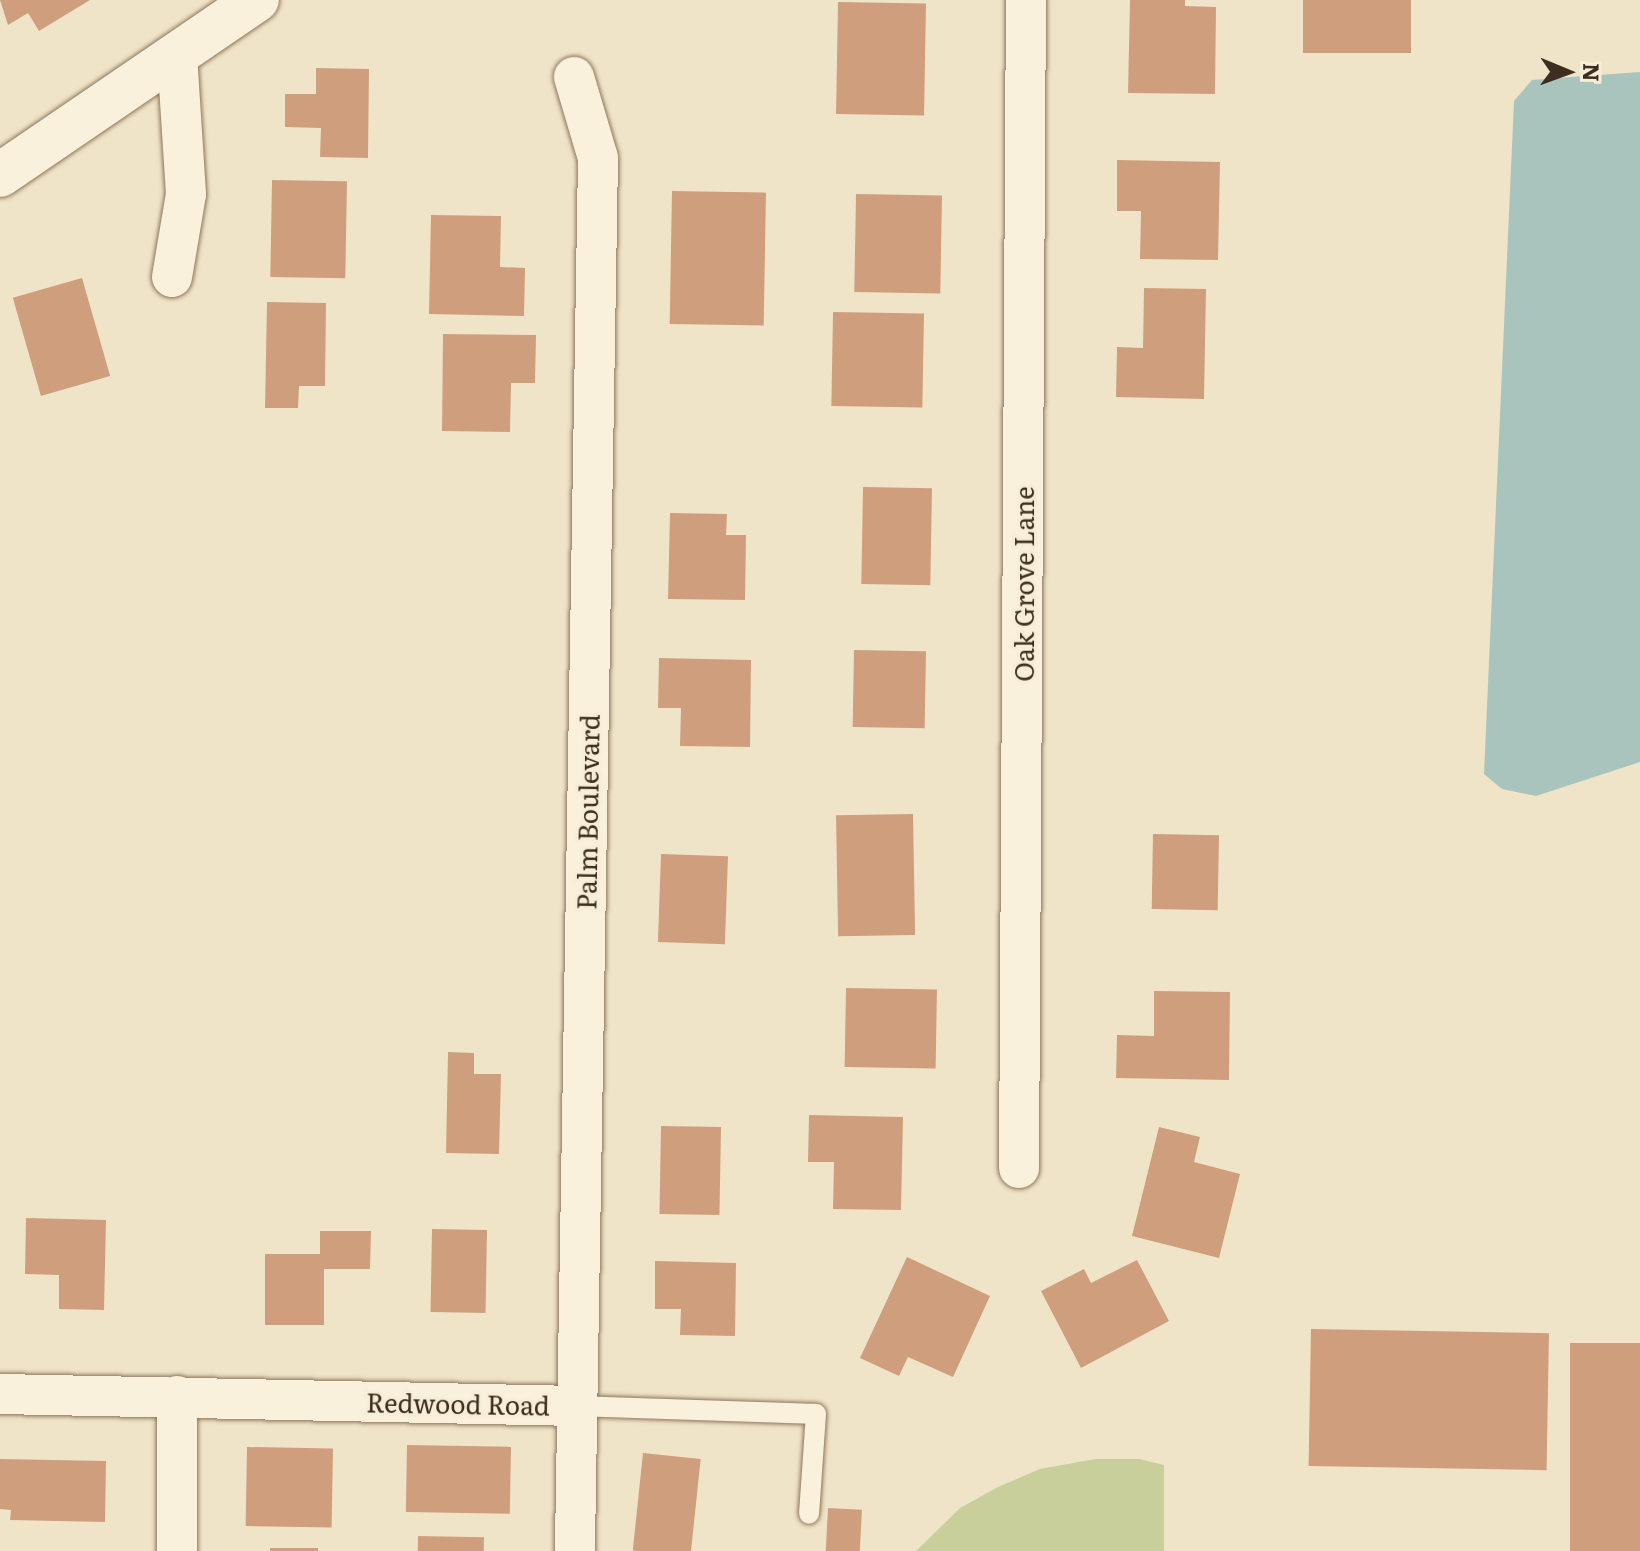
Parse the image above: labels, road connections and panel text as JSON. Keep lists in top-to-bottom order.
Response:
{
  "streets": {
    "street": ["Oak Grove Lane", "Palm Boulevard", "Redwood Road"]
  },
  "crossings": [
    ["Palm Boulevard", "Redwood Road"]
  ],
  "north": "right"
}
